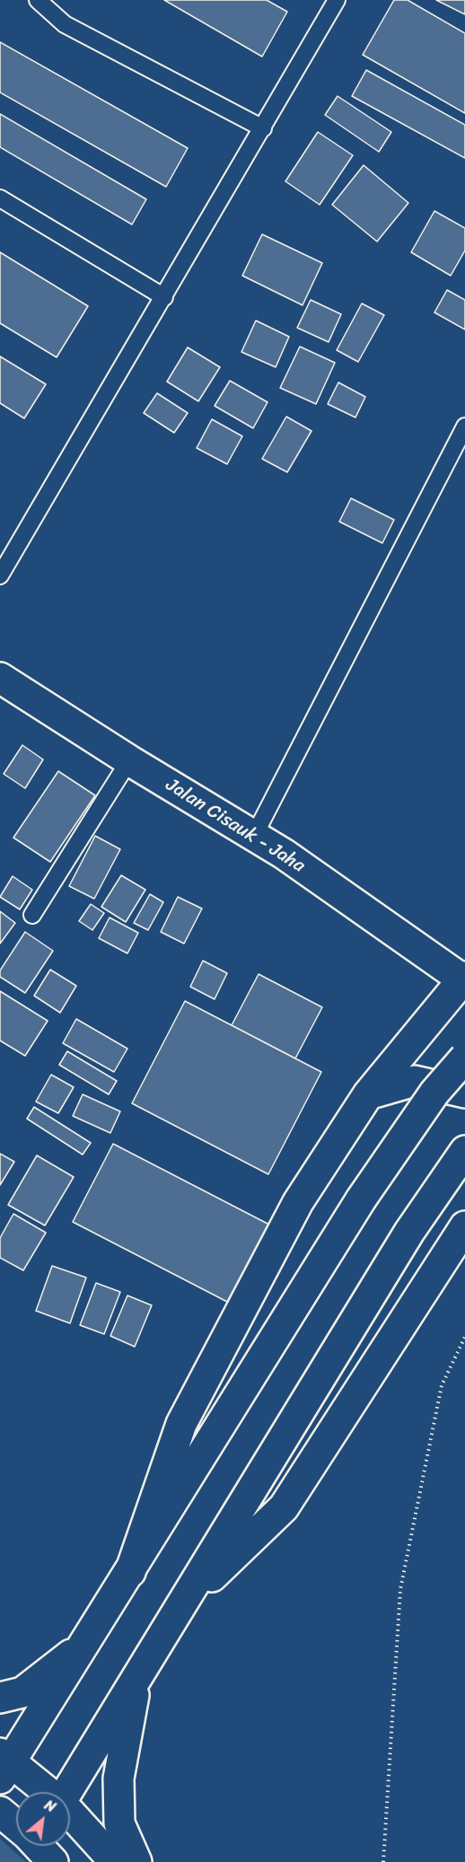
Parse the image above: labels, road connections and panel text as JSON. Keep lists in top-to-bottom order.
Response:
{
  "streets": {
    "main road": ["Jalan Cisauk - Jaha"]
  },
  "north": "top right"
}
